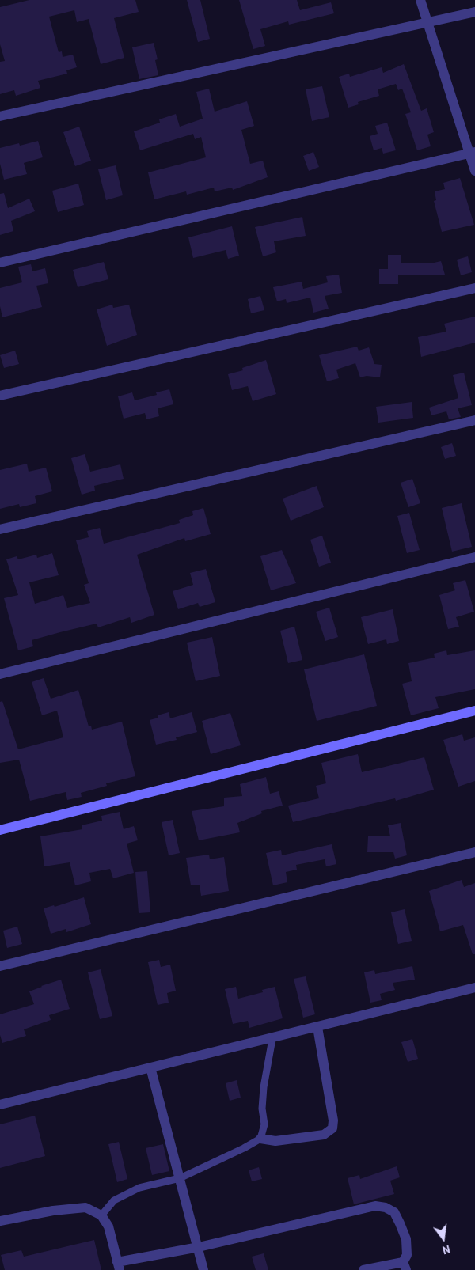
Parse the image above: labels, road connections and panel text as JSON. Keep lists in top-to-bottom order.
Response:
{
  "north": "bottom"
}
